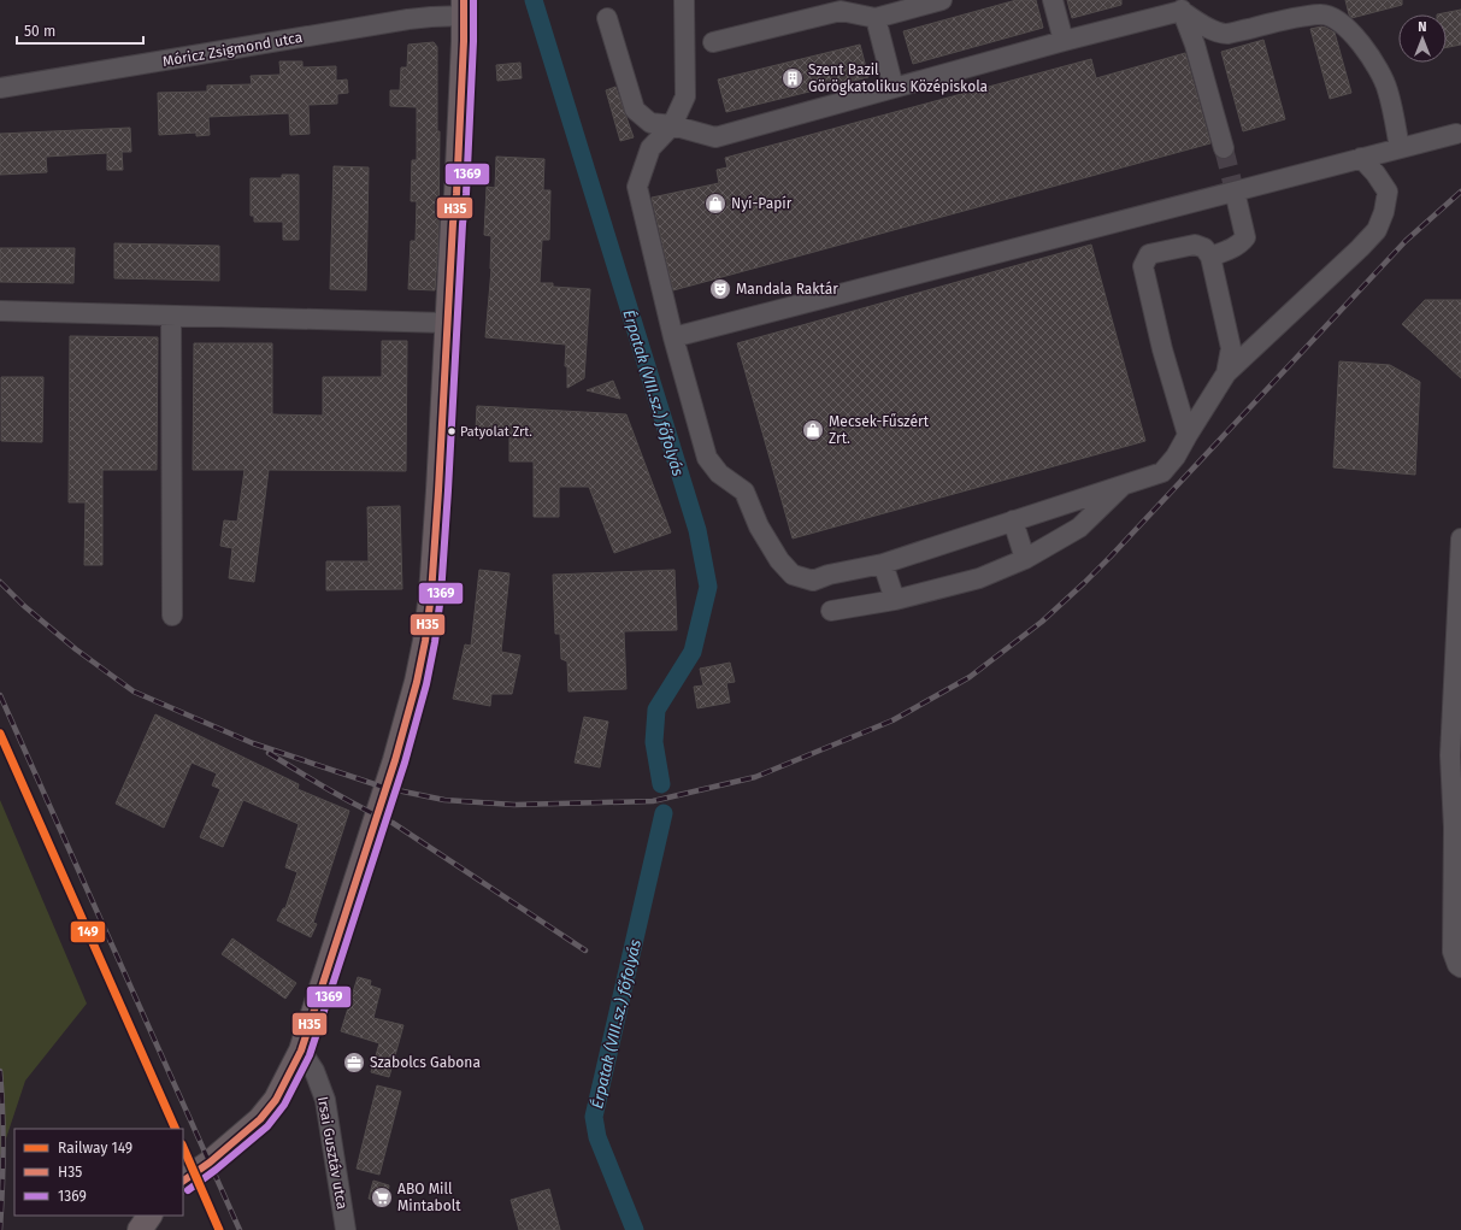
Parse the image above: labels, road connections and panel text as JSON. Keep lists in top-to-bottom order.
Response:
{
  "streets": {
    "street": ["Móricz Zsigmond utca", "Irsai Gusztáv utca"]
  },
  "water": ["Érpatak (VIII.sz.) főfolyás"],
  "places": {
    "building": ["Szent Bazil Görögkatolikus Középiskola"],
    "shop": ["Nyí-Papír", "Mecsek-Fűszért Zrt."],
    "theatre": ["Mandala Raktár"],
    "other": ["Patyolat Zrt."],
    "office": ["Szabolcs Gabona"],
    "supermarket": ["ABO Mill Mintabolt"]
  },
  "lines": ["transit line H35", "transit line 1369", "rail line 149"],
  "legend": ["Railway 149", "H35", "1369"],
  "scale_bar": "50 m",
  "north": "top"
}
